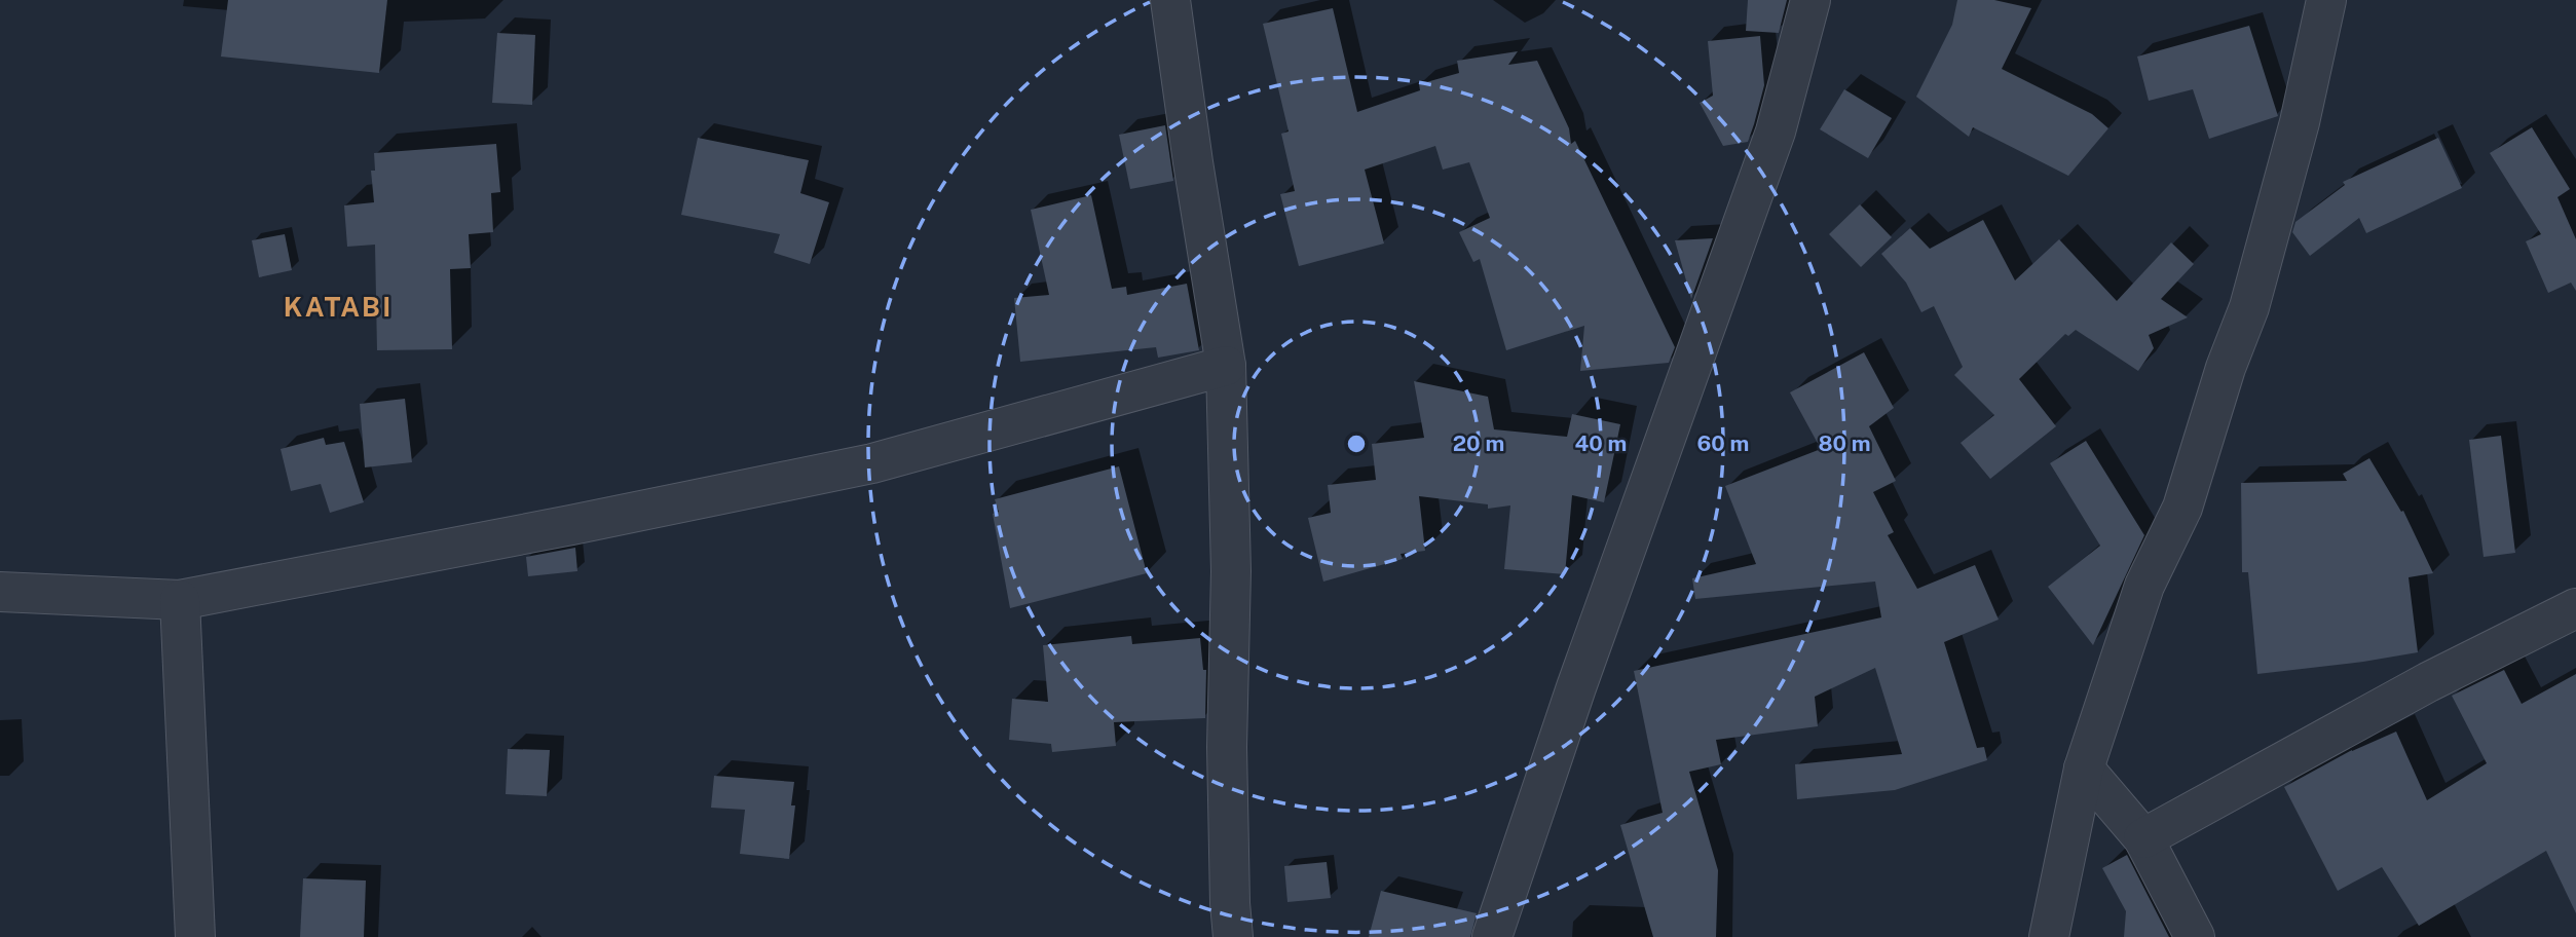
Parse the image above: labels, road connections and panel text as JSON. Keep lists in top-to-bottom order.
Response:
{
  "districts": ["KATABI"],
  "rings": [
    "20 m",
    "40 m",
    "60 m",
    "80 m"
  ]
}
